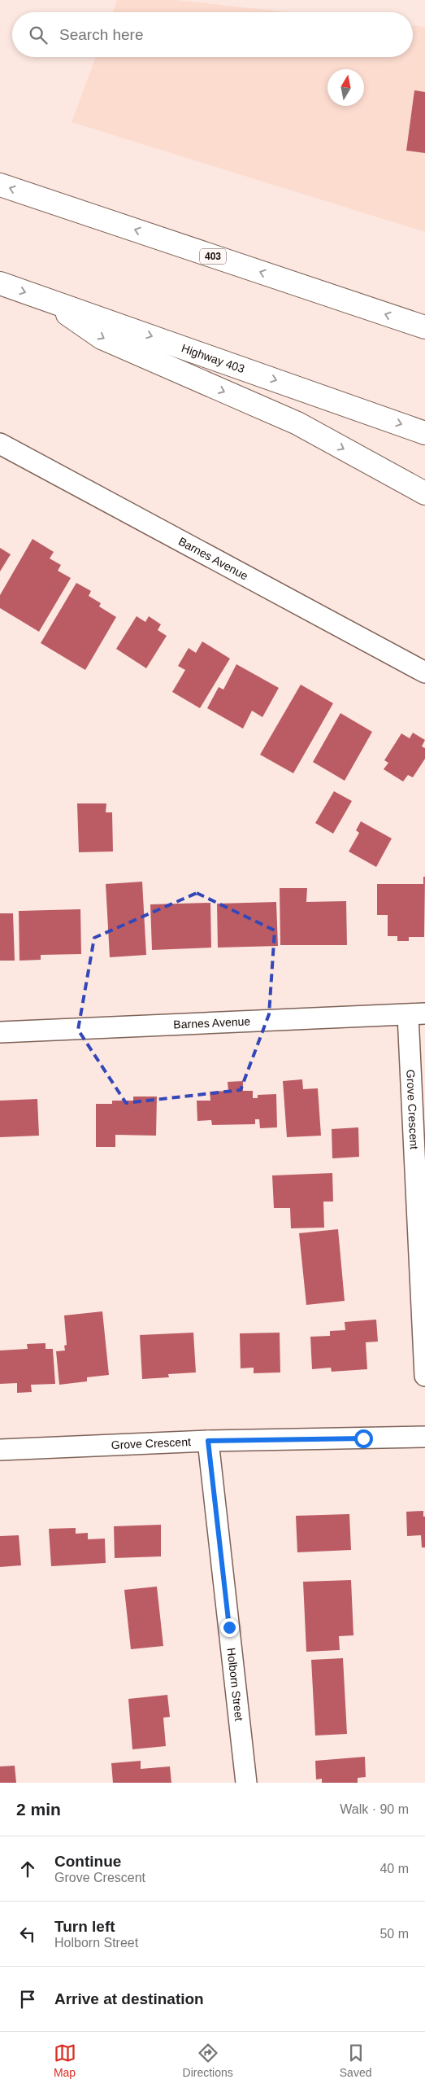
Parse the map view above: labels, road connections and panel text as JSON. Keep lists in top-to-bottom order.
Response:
{
  "streets": {
    "highway": ["403", "Highway 403"],
    "street": ["Barnes Avenue", "Grove Crescent", "Holborn Street"]
  },
  "crossings": [
    ["Barnes Avenue", "Grove Crescent"],
    ["Grove Crescent", "Holborn Street"]
  ],
  "north": "top",
  "page": {
    "search": "Search here",
    "heading": ["2 min", "Walk · 90 m"],
    "list": [
      ["Continue", "Grove Crescent", "40 m"],
      ["Turn left", "Holborn Street", "50 m"],
      "Arrive at destination"
    ],
    "nav": ["Map", "Directions", "Saved"]
  }
}
